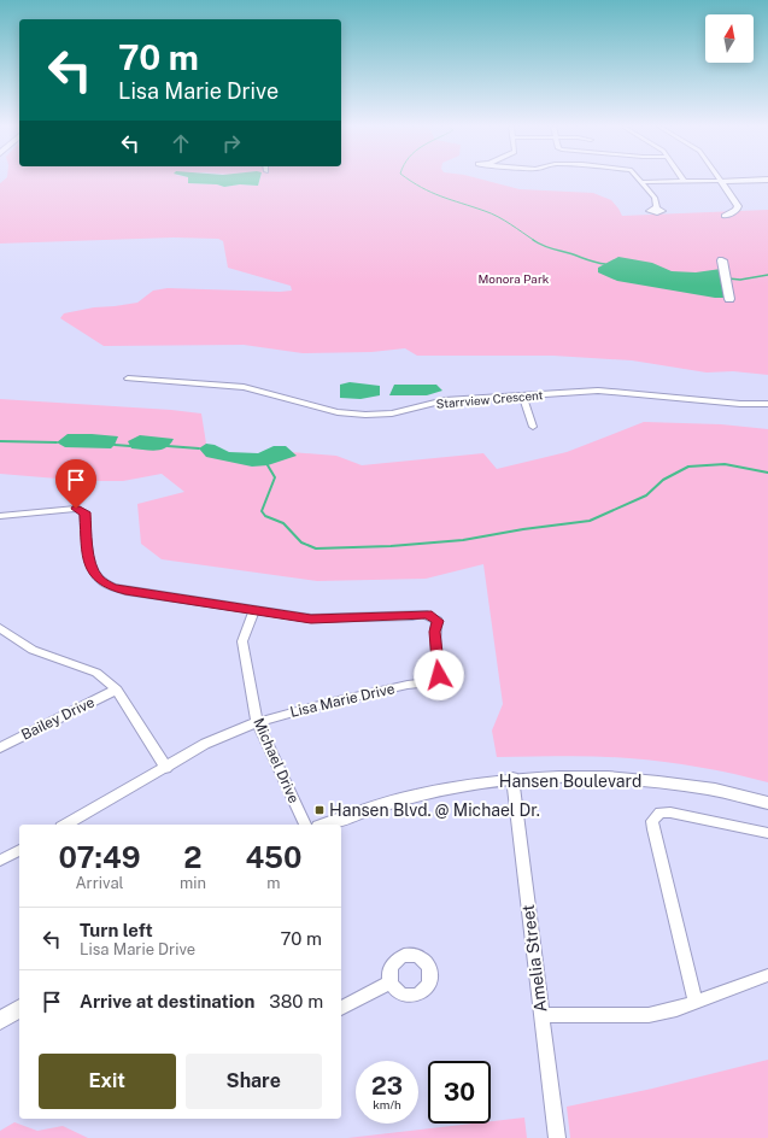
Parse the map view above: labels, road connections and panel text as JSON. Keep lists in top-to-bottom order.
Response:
{
  "streets": {
    "street": [
      "Starrview Crescent",
      "Lisa Marie Drive",
      "Bailey Drive",
      "Michael Drive",
      "Hansen Boulevard",
      "Amelia Street"
    ]
  },
  "crossings": [
    ["Lisa Marie Drive", "Michael Drive"],
    ["Hansen Boulevard", "Amelia Street"]
  ],
  "parks": ["Monora Park"],
  "places": {
    "transit": ["Hansen Blvd. @ Michael Dr."]
  },
  "north": "top",
  "page": {
    "turn": ["70 m", "Lisa Marie Drive"],
    "eta": [
      "07:49",
      "Arrival",
      "2",
      "min",
      "450",
      "m"
    ],
    "list": [
      {
        "name": "Turn left",
        "note": "Lisa Marie Drive",
        "value": "70 m"
      },
      {
        "name": "Arrive at destination",
        "value": "380 m"
      }
    ],
    "buttons": ["Exit", "Share"],
    "speed": "23 km/h",
    "limit": "30"
  }
}
